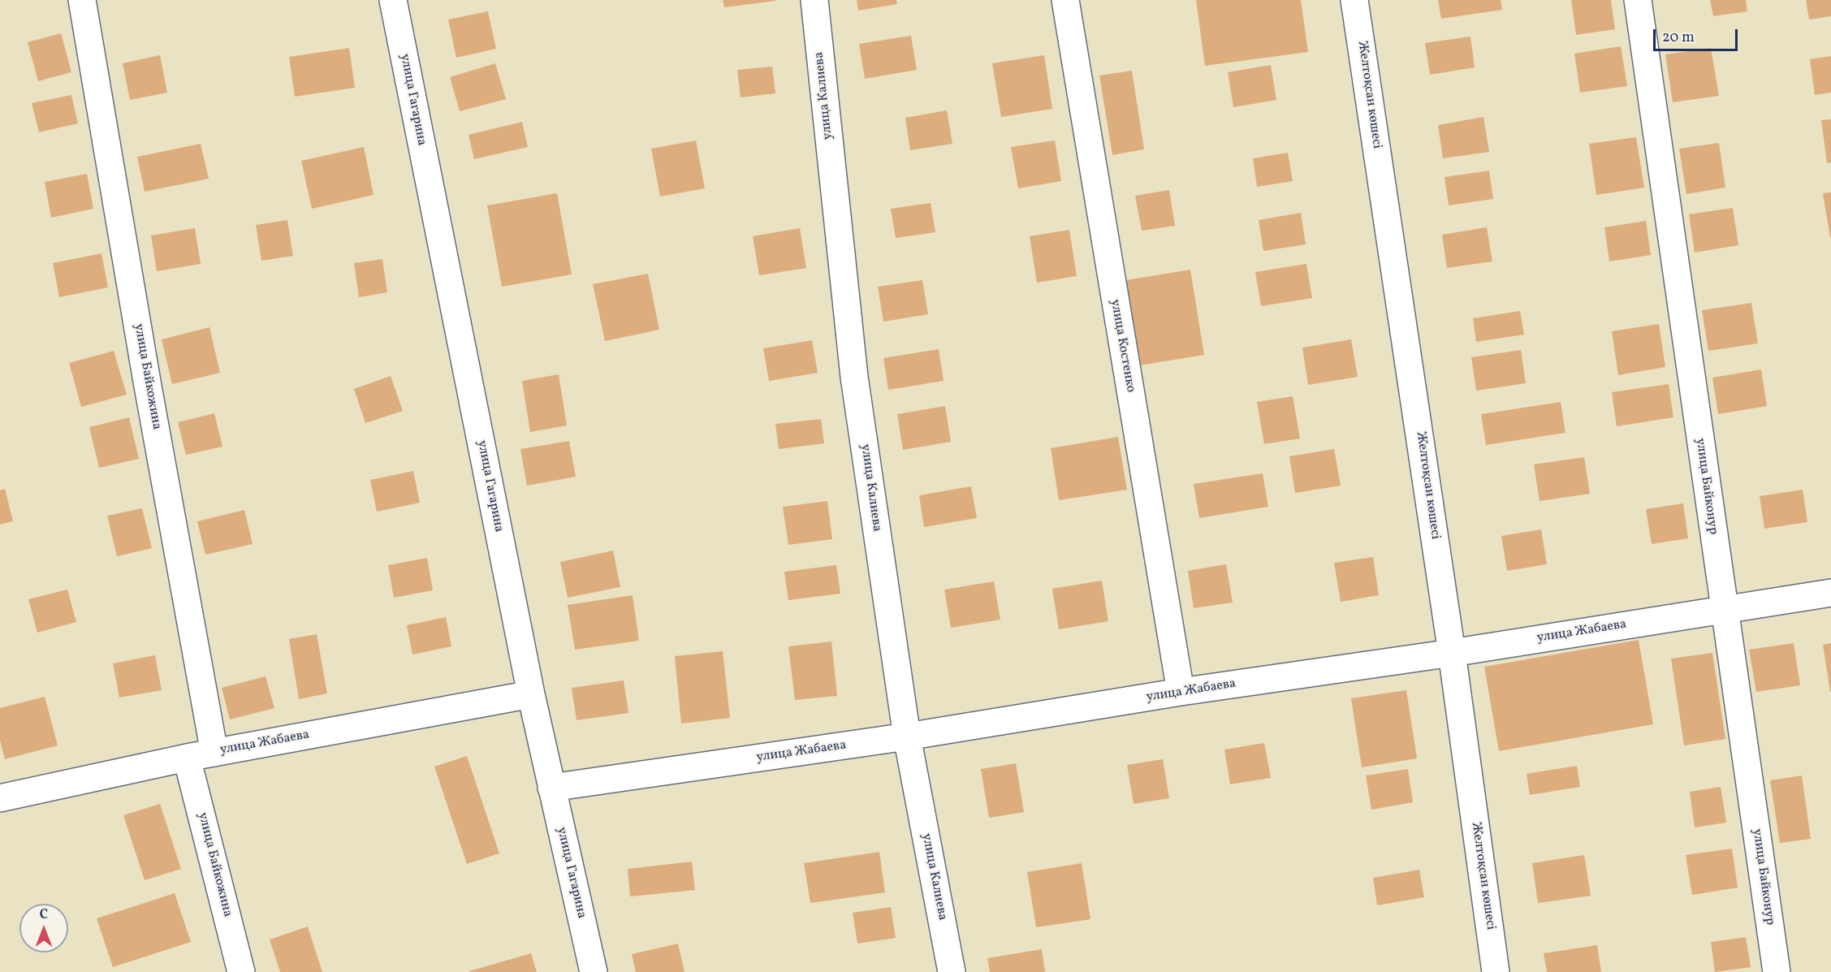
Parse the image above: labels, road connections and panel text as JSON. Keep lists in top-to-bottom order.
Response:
{
  "streets": {
    "street": [
      "Желтоқсан көшесі",
      "улица Калиева",
      "улица Гагарина",
      "улица Костенко",
      "улица Байкожина",
      "улица Байконур",
      "улица Жабаева"
    ]
  },
  "crossings": [
    ["Желтоқсан көшесі", "улица Жабаева"],
    ["улица Калиева", "улица Жабаева"],
    ["улица Гагарина", "улица Жабаева"],
    ["улица Костенко", "улица Жабаева"],
    ["улица Байкожина", "улица Жабаева"],
    ["улица Байконур", "улица Жабаева"]
  ],
  "scale_bar": "20 m",
  "north": "top"
}
